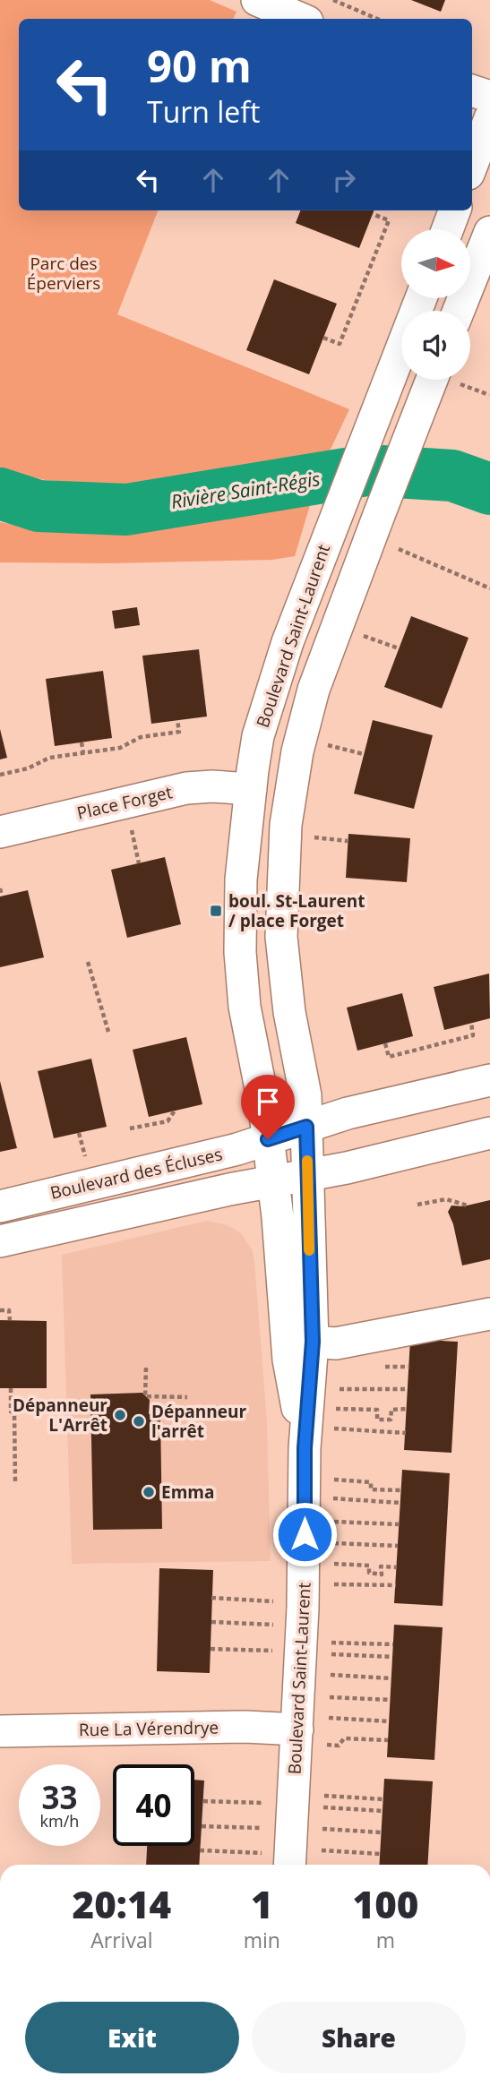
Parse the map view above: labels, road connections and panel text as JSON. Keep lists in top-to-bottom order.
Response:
{
  "streets": {
    "street": [
      "Boulevard Saint-Laurent",
      "Place Forget",
      "Boulevard des Écluses",
      "Rue La Vérendrye"
    ]
  },
  "crossings": [
    ["Boulevard Saint-Laurent", "Place Forget"],
    ["Boulevard Saint-Laurent", "Boulevard des Écluses"],
    ["Boulevard Saint-Laurent", "Rue La Vérendrye"]
  ],
  "water": ["Rivière Saint-Régis"],
  "parks": ["Parc des Éperviers"],
  "places": {
    "transit": ["boul. St-Laurent / place Forget"],
    "other": ["Dépanneur L'Arrêt", "Dépanneur l'arrêt", "Emma"]
  },
  "north": "right",
  "page": {
    "turn": ["90 m", "Turn left"],
    "speed": "33 km/h",
    "limit": "40",
    "eta": [
      "20:14",
      "Arrival",
      "1",
      "min",
      "100",
      "m"
    ],
    "buttons": ["Exit", "Share"]
  }
}
